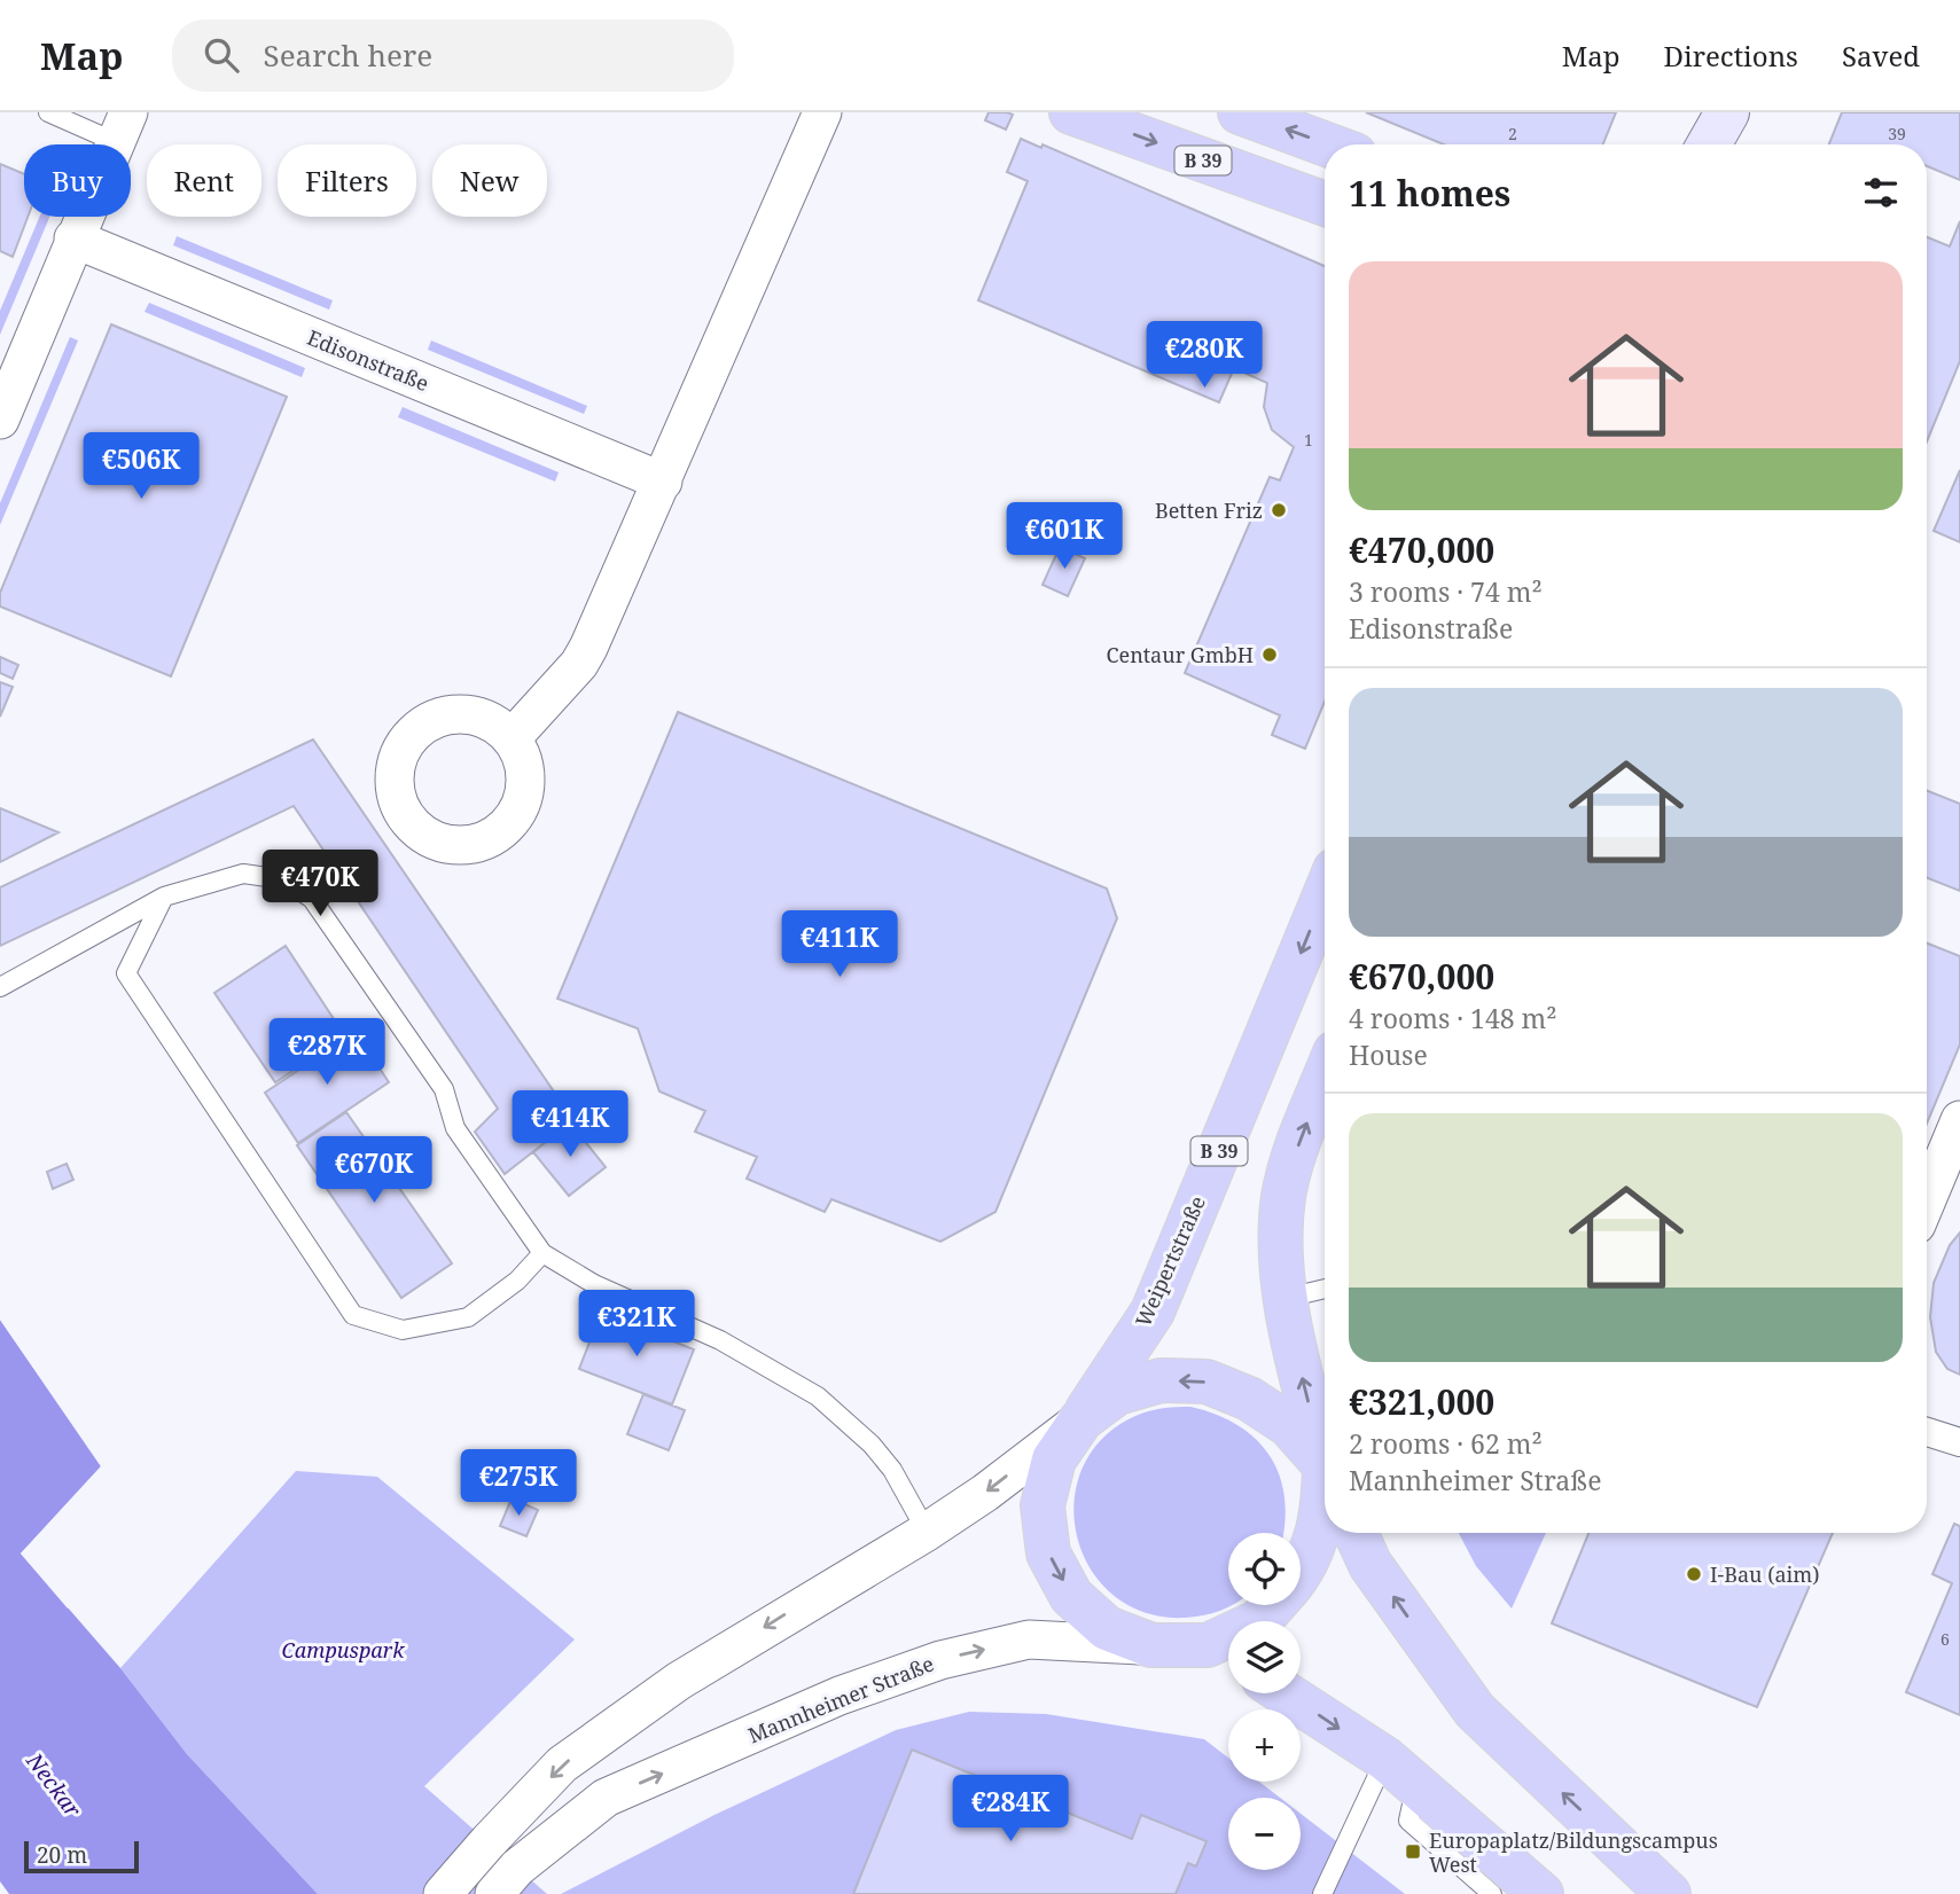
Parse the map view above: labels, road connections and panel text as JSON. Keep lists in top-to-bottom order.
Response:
{
  "streets": {
    "main road": ["B 39", "Weipertstraße", "Mannheimer Straße"],
    "street": ["Edisonstraße"]
  },
  "crossings": [
    ["B 39", "Weipertstraße"],
    ["B 39", "Mannheimer Straße"]
  ],
  "one_way": ["Mannheimer Straße"],
  "water": ["Neckar"],
  "parks": ["Campuspark"],
  "places": {
    "other": ["Betten Friz", "Centaur GmbH", "I-Bau (aim)"],
    "transit": ["Europaplatz/Bildungscampus West"]
  },
  "house_numbers": [
    "2",
    "39",
    "1",
    "6"
  ],
  "scale_bar": "20 m",
  "page": {
    "header": "Map",
    "search": "Search here",
    "nav": ["Map", "Directions", "Saved"],
    "chip": [
      "Buy",
      "Rent",
      "Filters",
      "New"
    ],
    "heading": "11 homes",
    "list": [
      {
        "name": "€470,000",
        "note": "3 rooms · 74 m² · Edisonstraße"
      },
      {
        "name": "€670,000",
        "note": "4 rooms · 148 m² · House"
      },
      {
        "name": "€321,000",
        "note": "2 rooms · 62 m² · Mannheimer Straße"
      }
    ],
    "price": [
      "€280K",
      "€506K",
      "€601K",
      "€470K",
      "€411K",
      "€287K",
      "€414K",
      "€670K",
      "€321K",
      "€275K",
      "€284K"
    ],
    "map_buttons": ["+", "−"],
    "scale": "20 m"
  }
}
